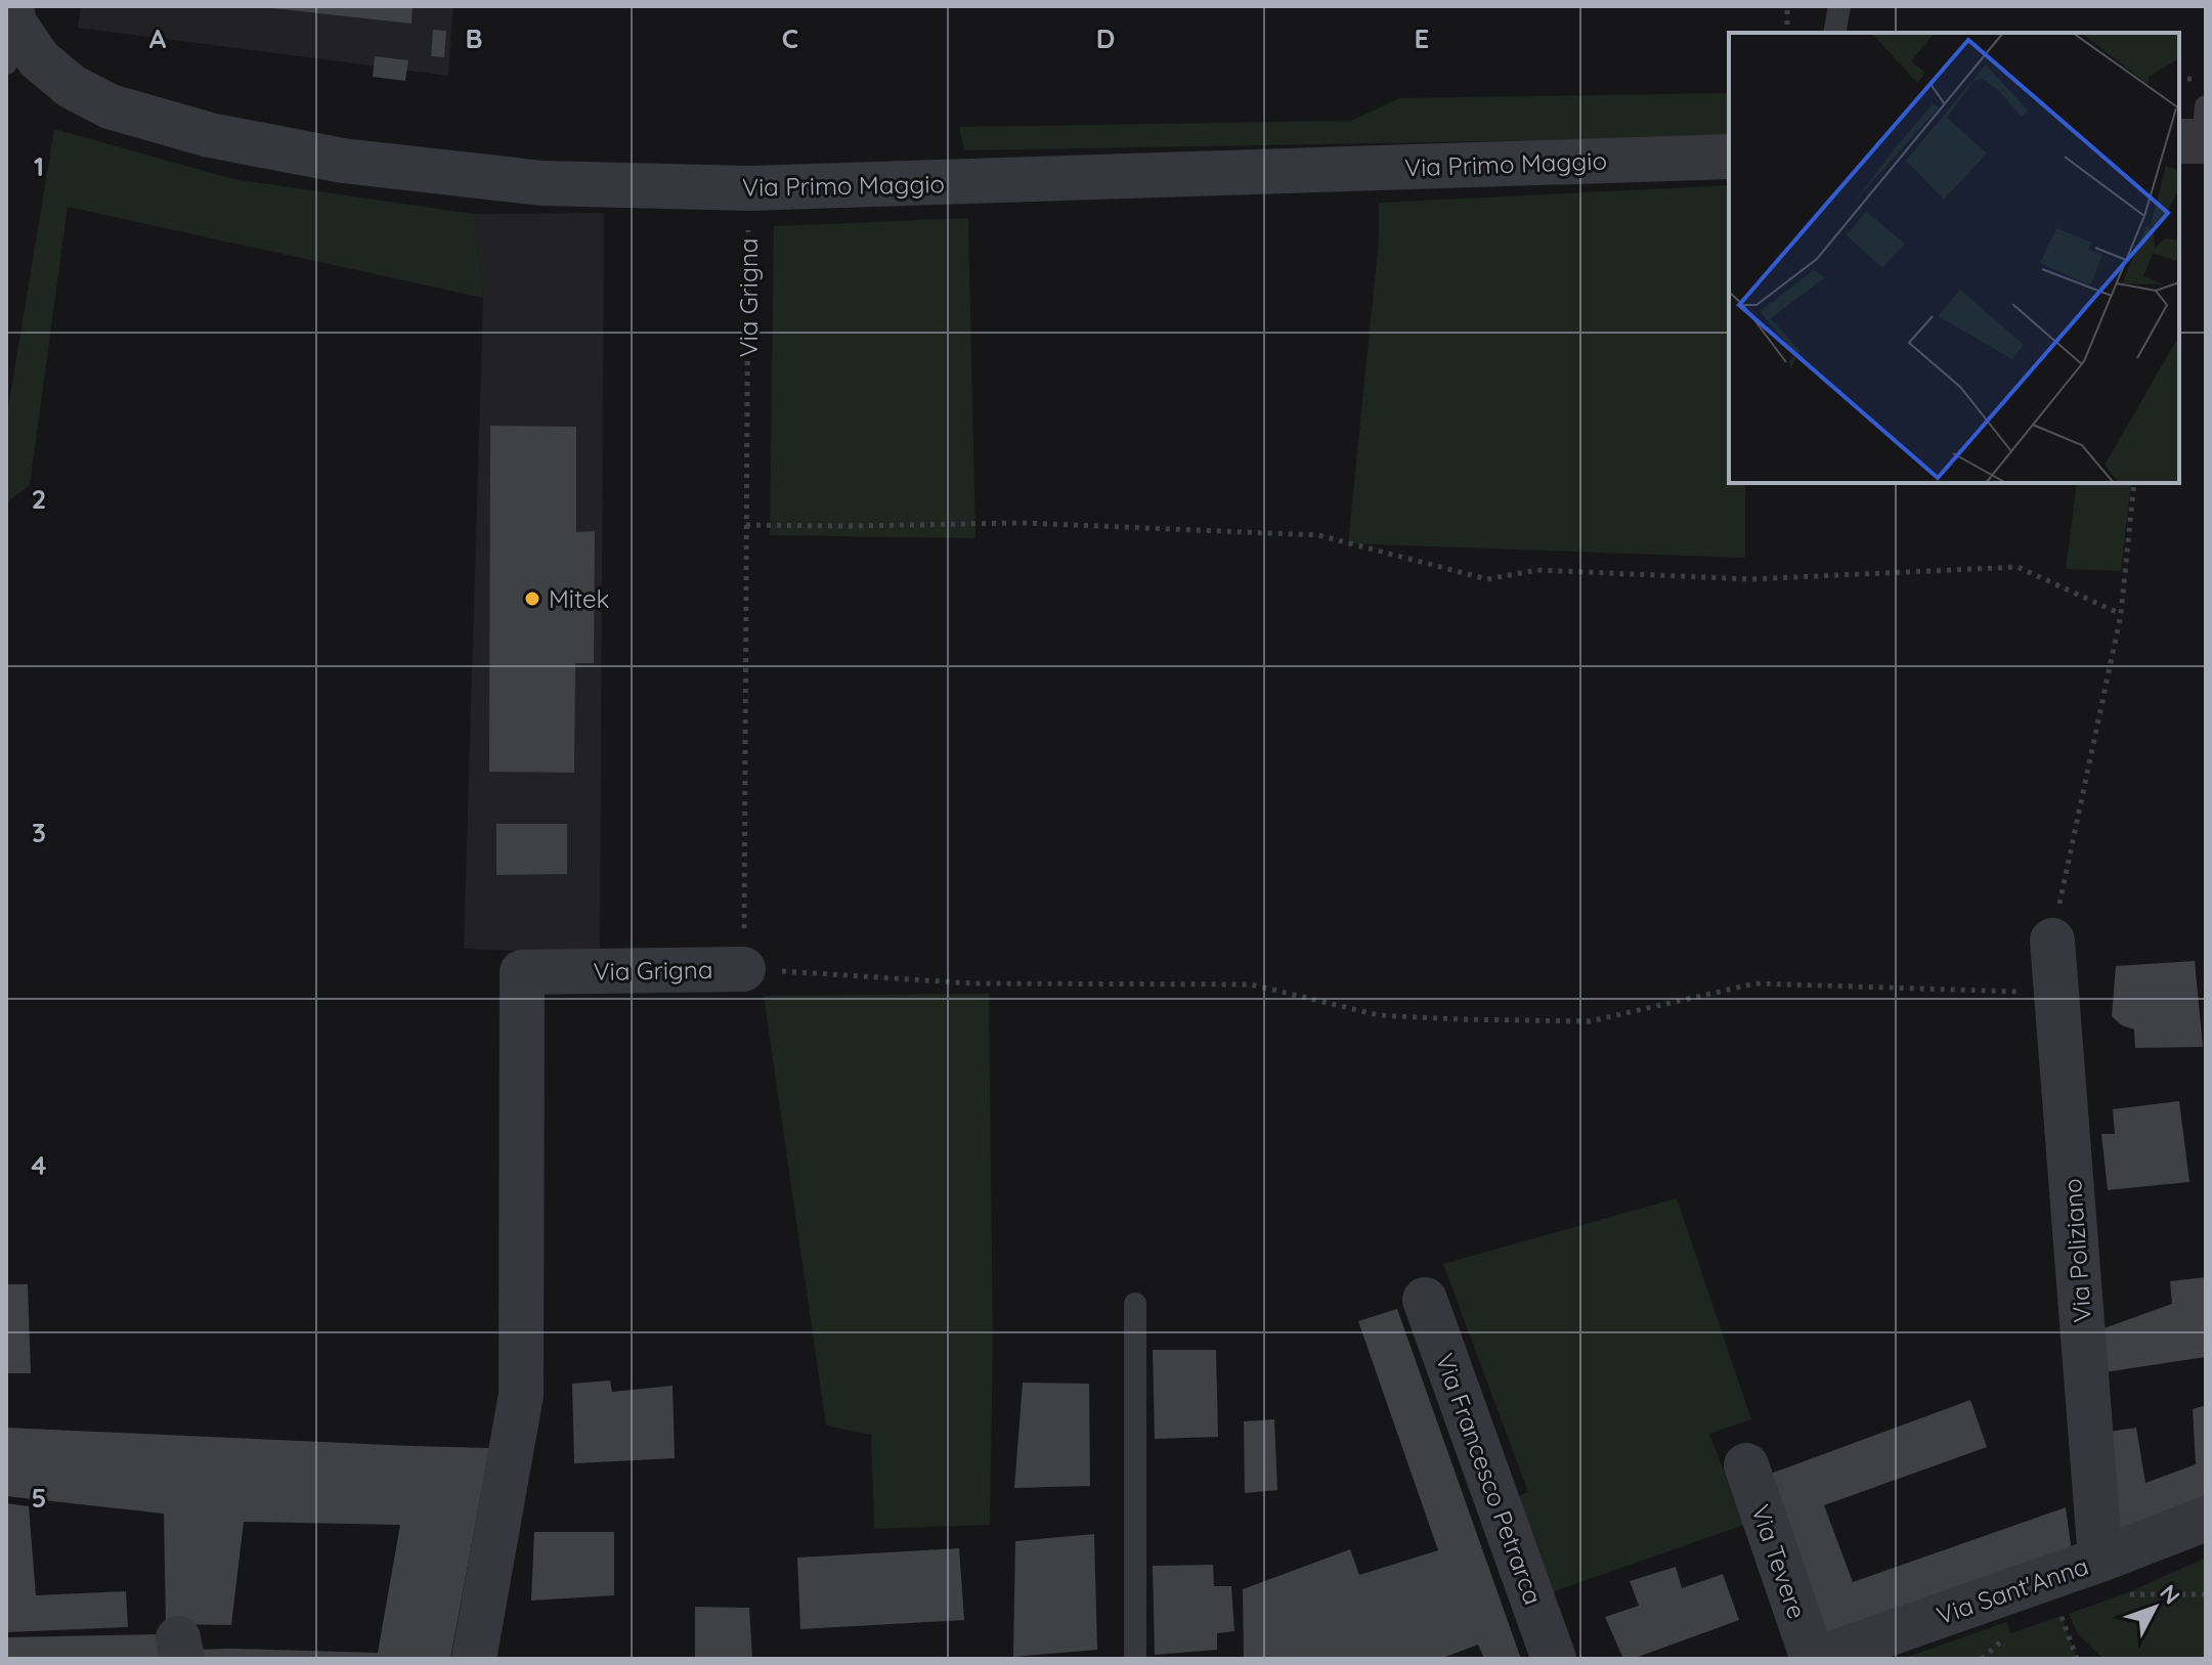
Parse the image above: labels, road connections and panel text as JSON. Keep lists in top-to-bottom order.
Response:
{
  "streets": {
    "street": [
      "Via Primo Maggio",
      "Via Grigna",
      "Via Poliziano",
      "Via Francesco Petrarca",
      "Via Tevere",
      "Via Sant'Anna"
    ]
  },
  "crossings": [
    ["Via Primo Maggio", "Via Grigna"],
    ["Via Poliziano", "Via Sant'Anna"],
    ["Via Tevere", "Via Sant'Anna"]
  ],
  "places": ["Mitek"],
  "north": "top right",
  "grid": {
    "columns": [
      "A",
      "B",
      "C",
      "D",
      "E"
    ],
    "rows": [
      "1",
      "2",
      "3",
      "4",
      "5"
    ]
  }
}
